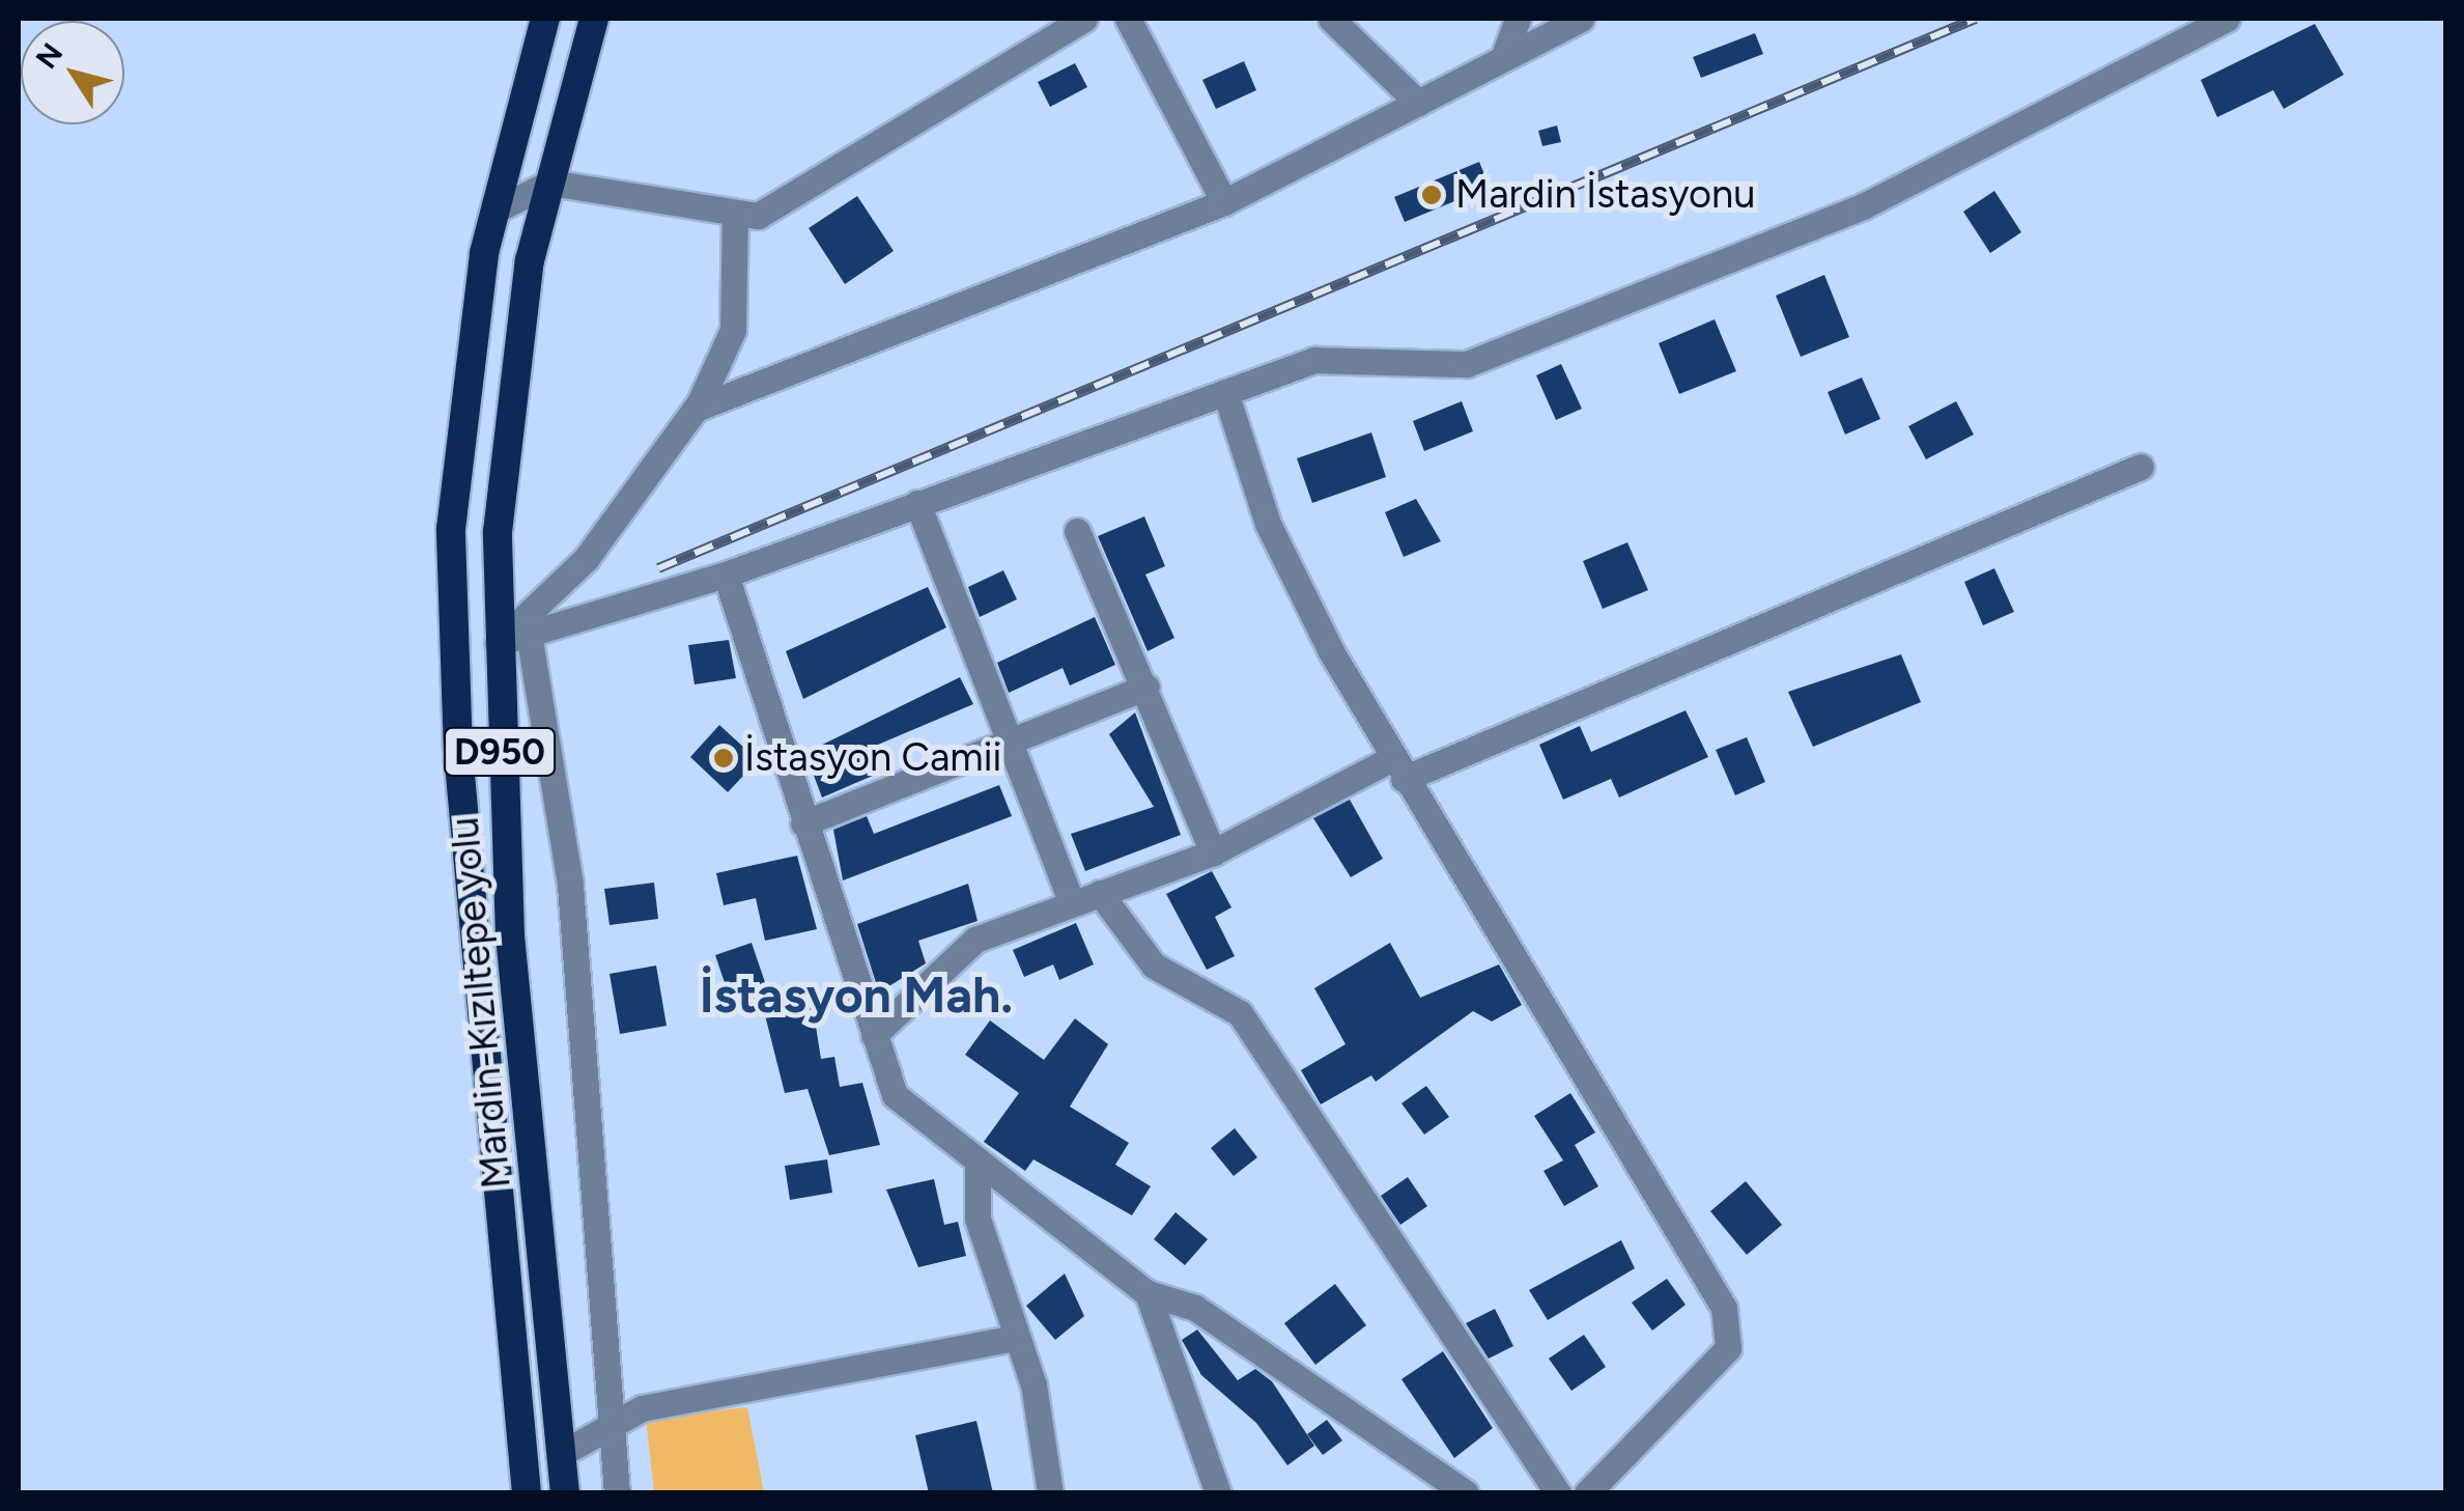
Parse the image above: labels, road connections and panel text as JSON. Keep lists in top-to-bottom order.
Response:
{
  "streets": {
    "highway": ["D950", "Mardin-Kızıltepe yolu"]
  },
  "districts": ["İstasyon Mah."],
  "places": ["Mardin İstasyonu", "İstasyon Camii"],
  "north": "top left"
}
